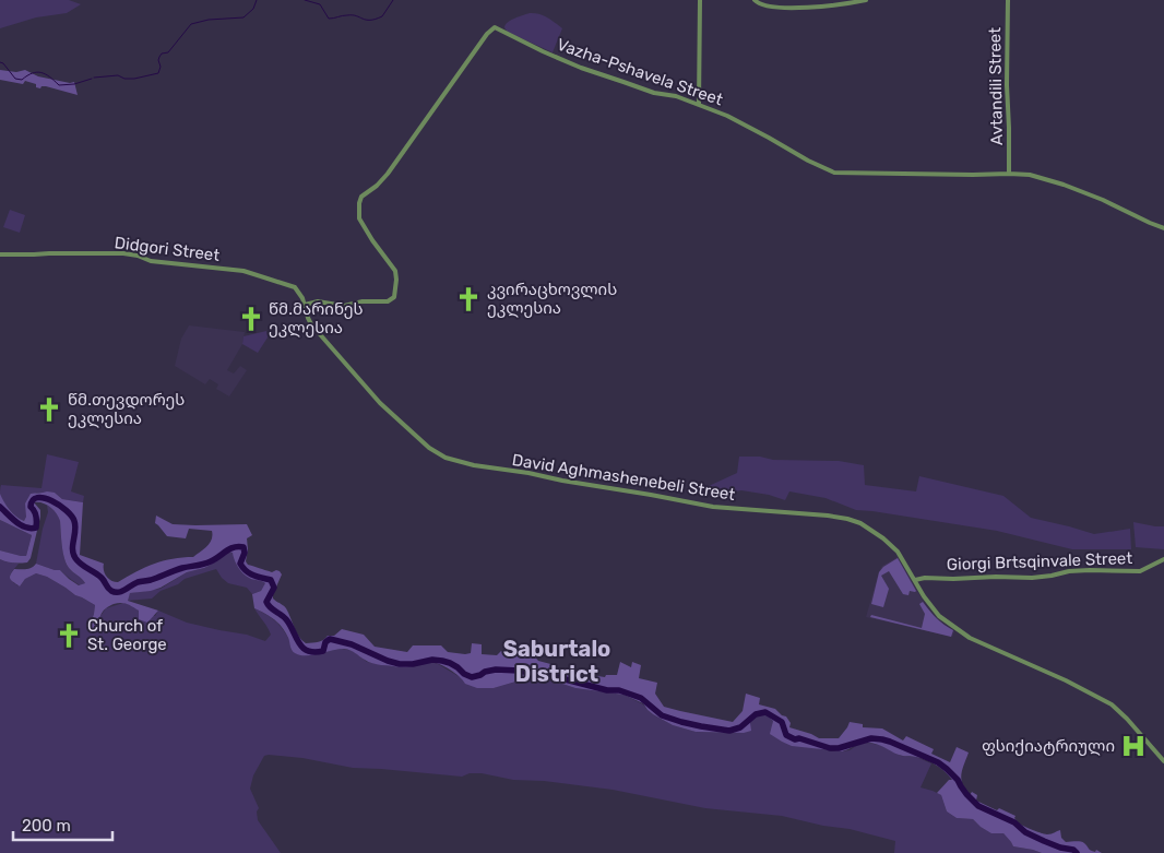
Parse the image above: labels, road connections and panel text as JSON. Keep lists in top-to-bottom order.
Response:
{
  "streets": {
    "street": [
      "Vazha-Pshavela Street",
      "Avtandili Street",
      "Didgori Street",
      "David Aghmashenebeli Street",
      "Giorgi Brtsqinvale Street"
    ]
  },
  "crossings": [
    ["Vazha-Pshavela Street", "Avtandili Street"],
    ["Vazha-Pshavela Street", "Didgori Street"],
    ["Didgori Street", "David Aghmashenebeli Street"],
    ["David Aghmashenebeli Street", "Giorgi Brtsqinvale Street"]
  ],
  "districts": ["Saburtalo District"],
  "places": {
    "church": [
      "კვირაცხოვლის ეკლესია",
      "წმ.მარინეს ეკლესია",
      "წმ.თევდორეს ეკლესია",
      "Church of St. George"
    ],
    "hospital": ["ფსიქიატრიული"]
  },
  "scale_bar": "200 m"
}
